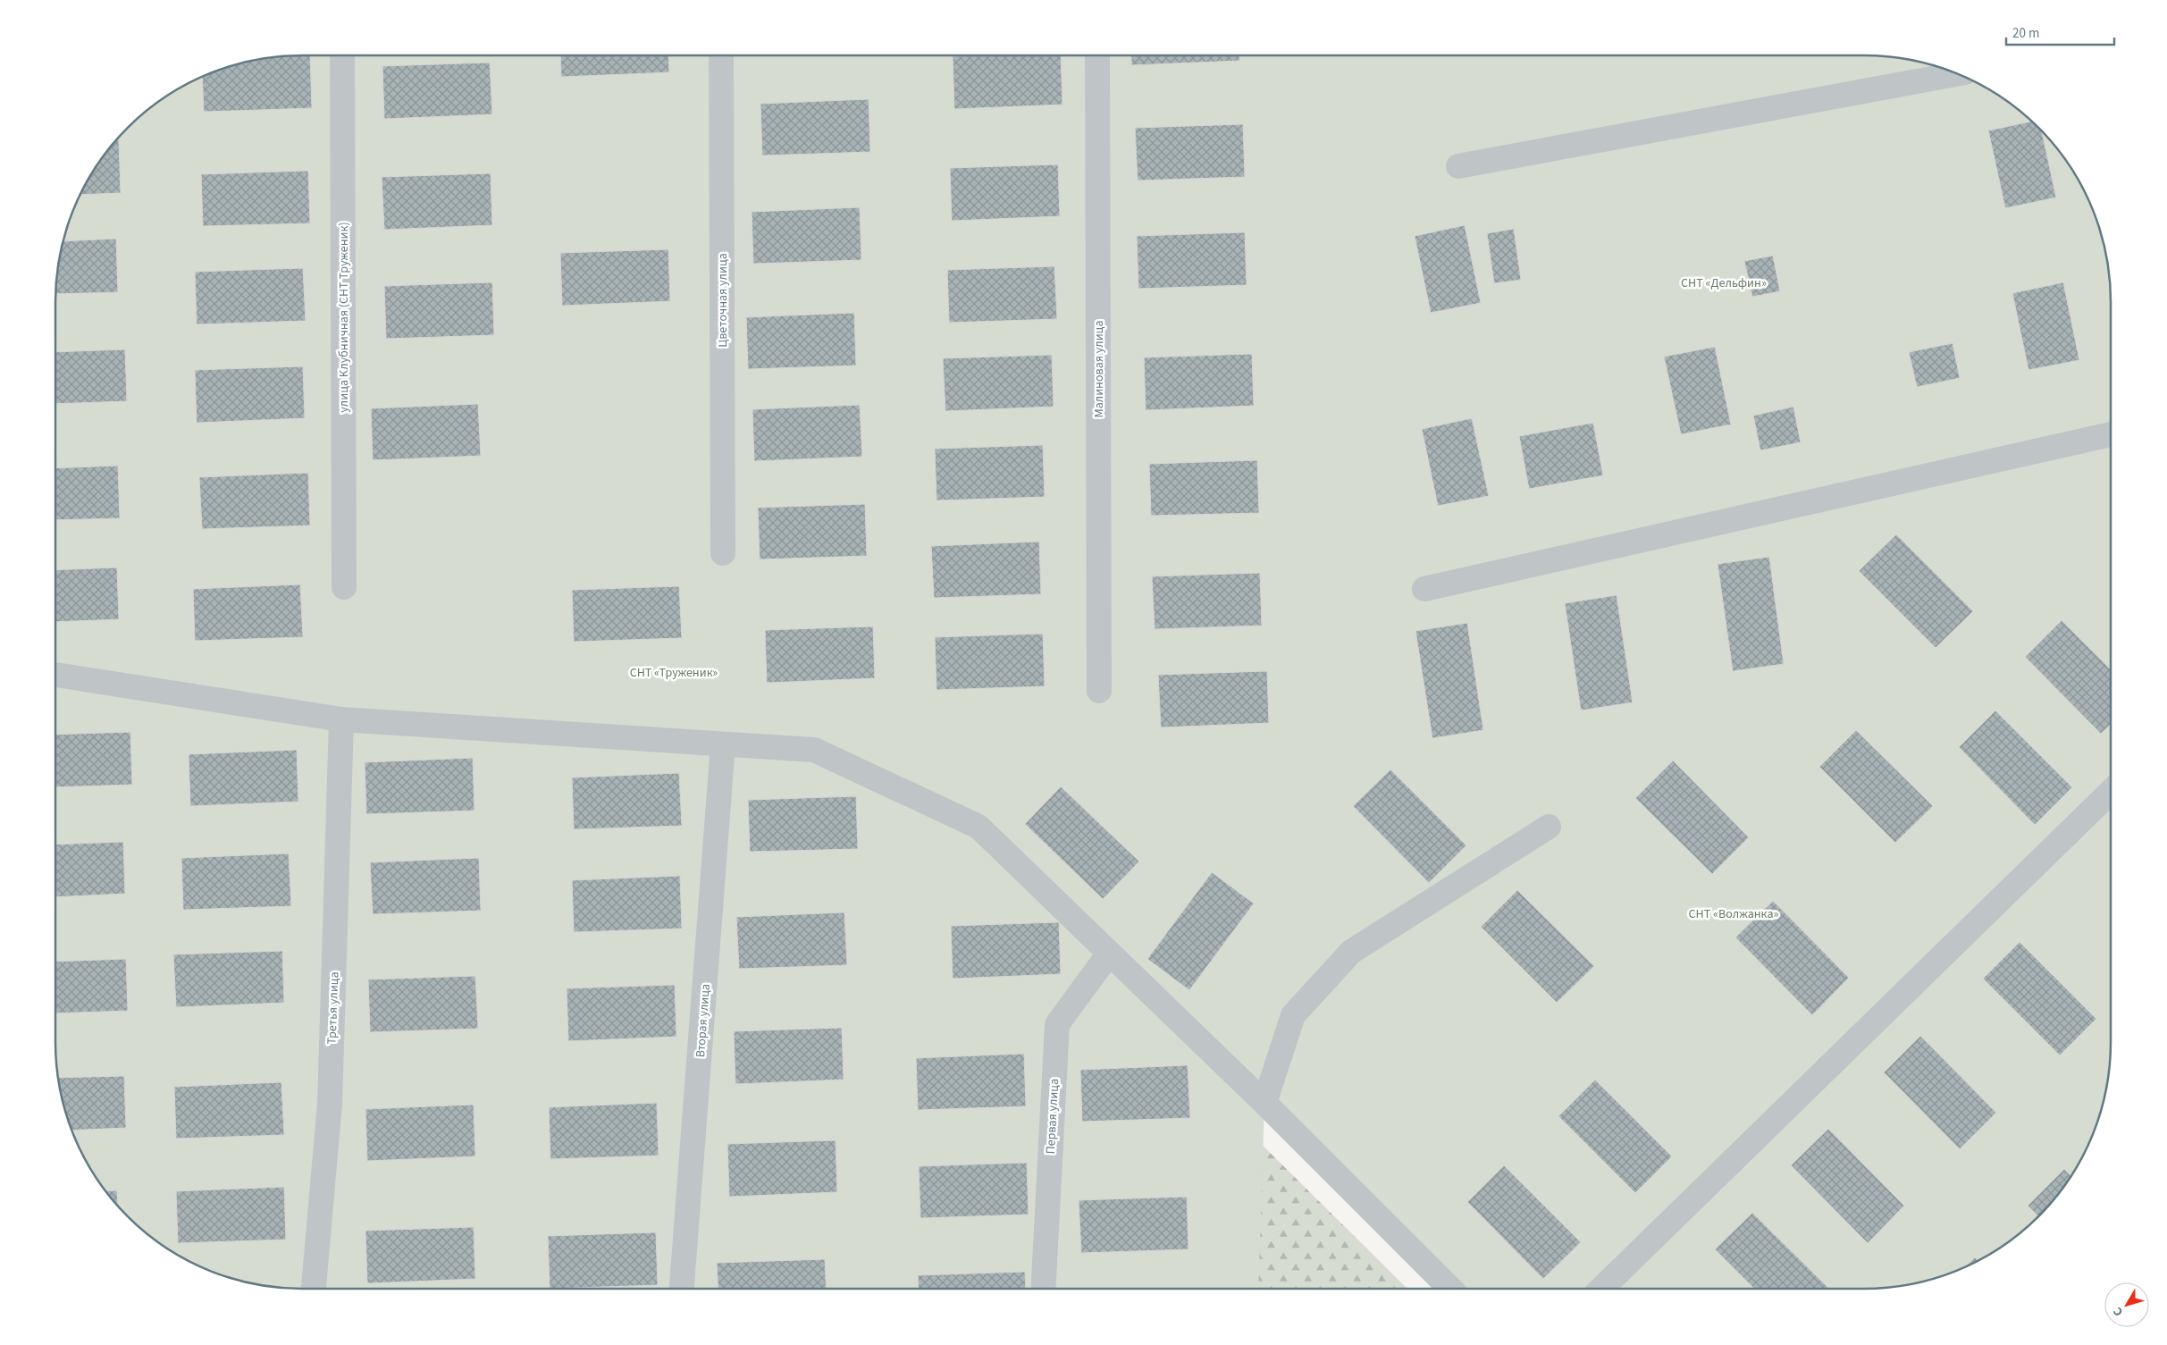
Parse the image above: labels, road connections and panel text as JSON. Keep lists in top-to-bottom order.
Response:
{
  "streets": {
    "street": [
      "Цветочная улица",
      "улица Клубничная (СНТ Труженик)",
      "Малиновая улица",
      "Третья улица",
      "Вторая улица",
      "Первая улица"
    ]
  },
  "parks": ["СНТ «Дельфин»", "СНТ «Труженик»", "СНТ «Волжанка»"],
  "scale_bar": "20 m",
  "north": "bottom left"
}
